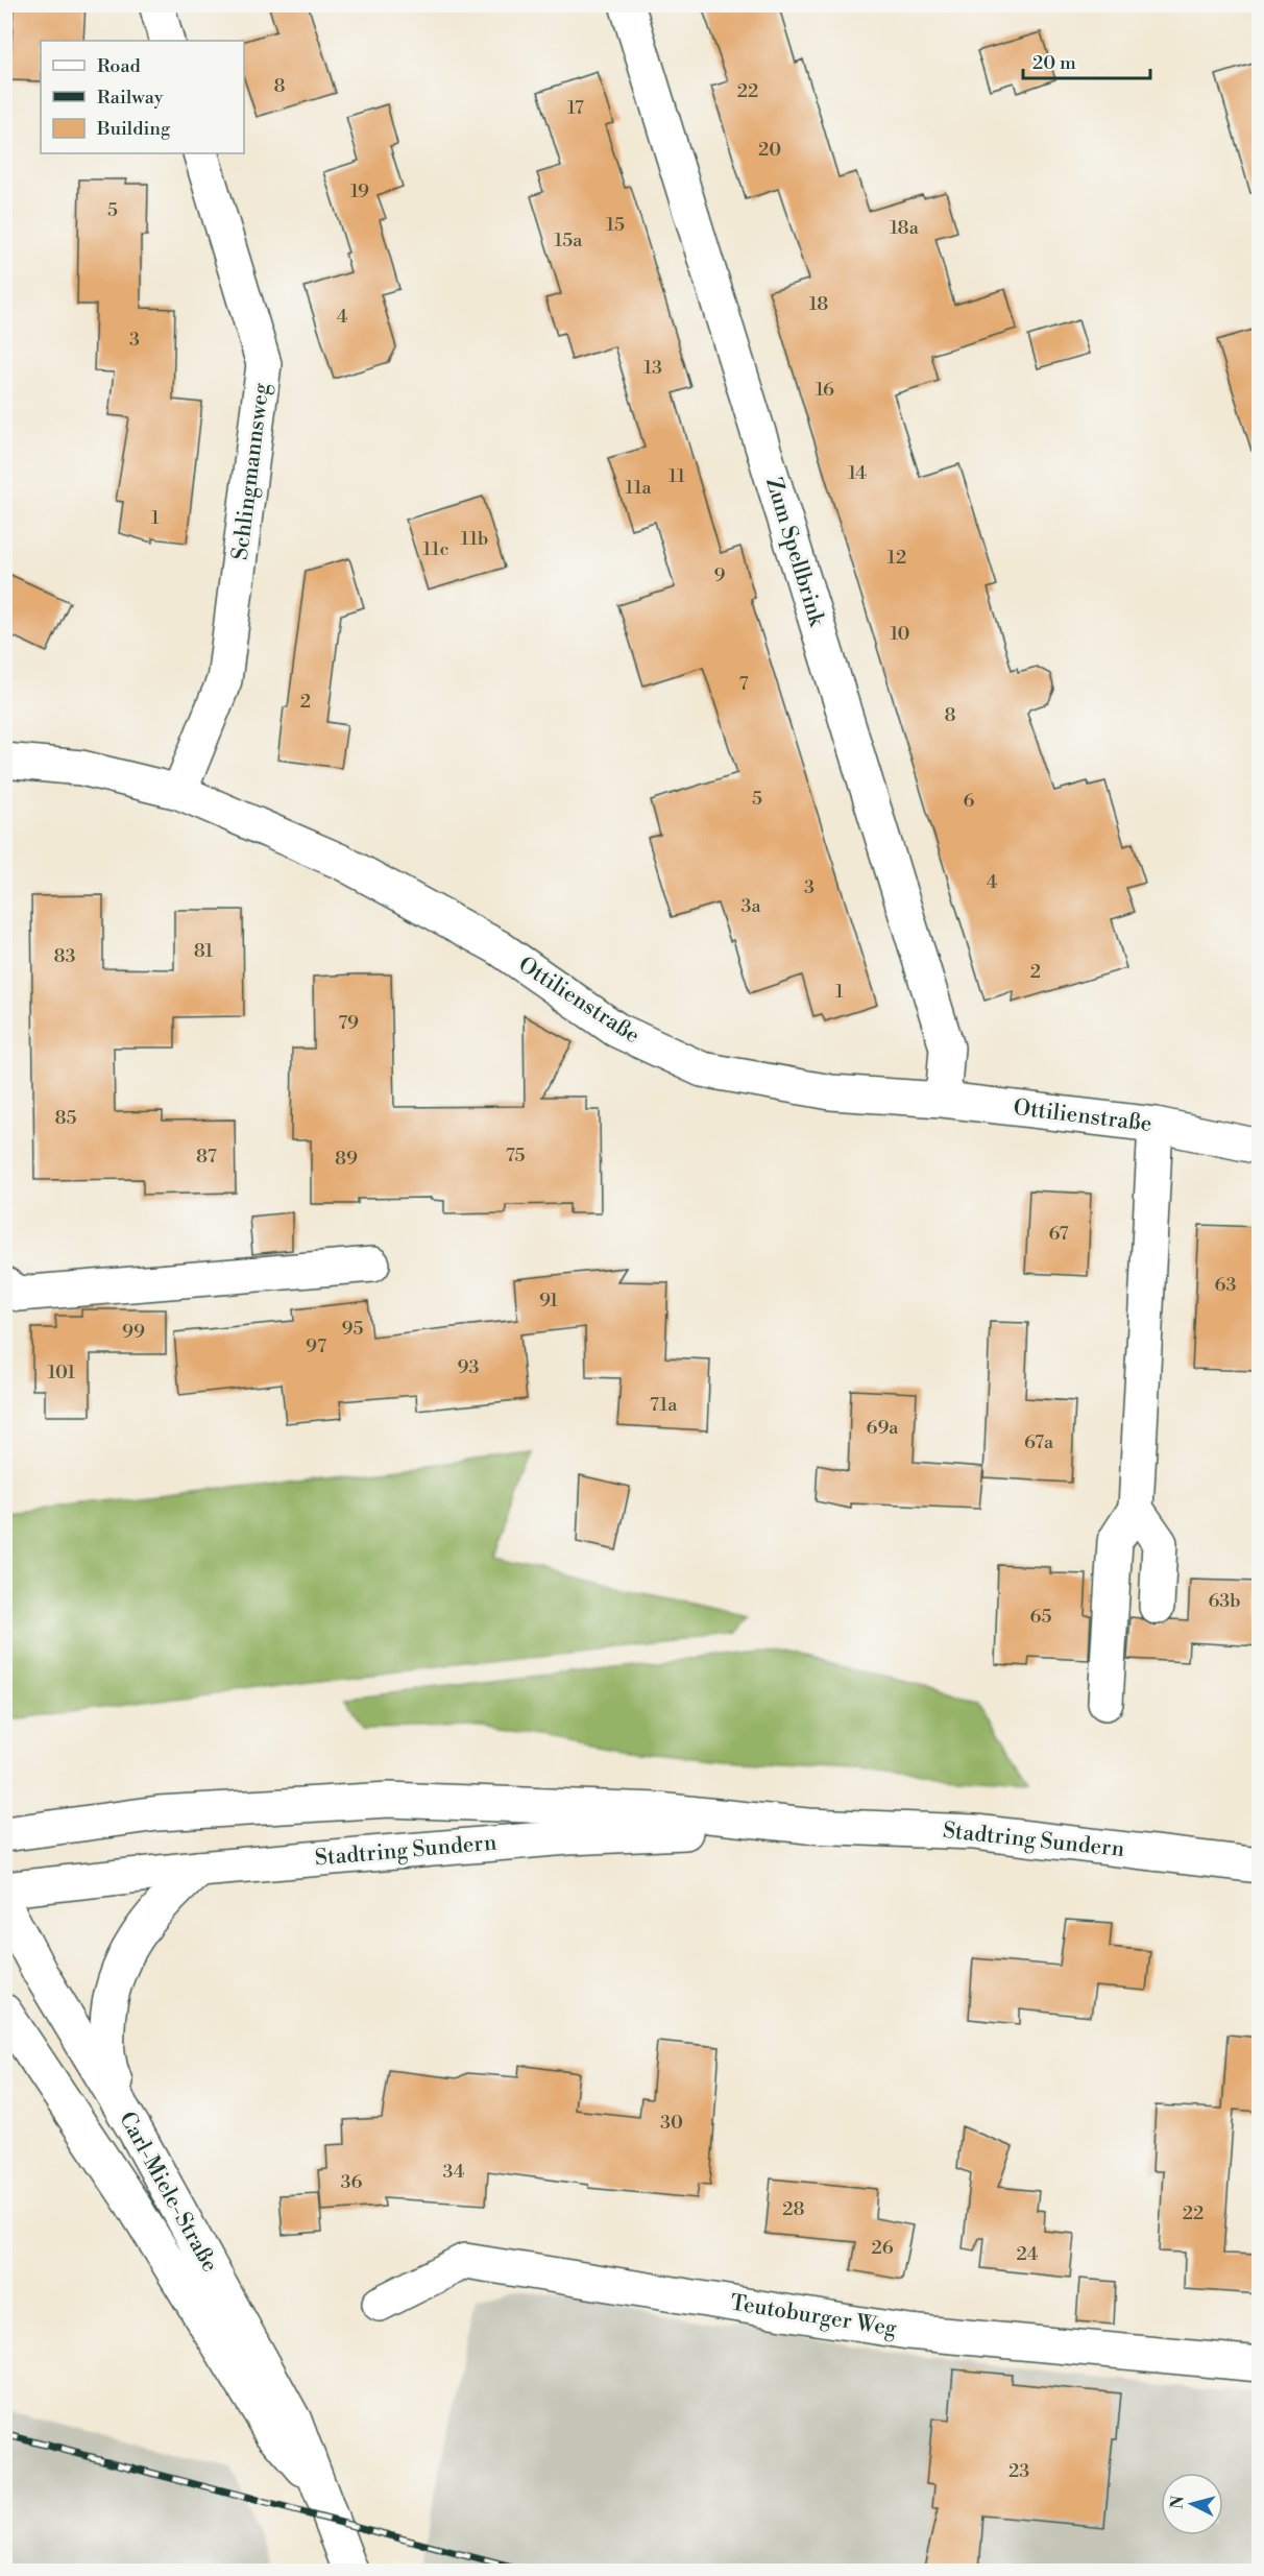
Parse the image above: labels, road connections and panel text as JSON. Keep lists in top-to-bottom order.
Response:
{
  "streets": {
    "street": [
      "Schlingmannsweg",
      "Zum Spellbrink",
      "Ottilienstraße",
      "Stadtring Sundern",
      "Carl-Miele-Straße",
      "Teutoburger Weg"
    ]
  },
  "crossings": [
    ["Schlingmannsweg", "Ottilienstraße"],
    ["Zum Spellbrink", "Ottilienstraße"]
  ],
  "house_numbers": [
    "8",
    "22",
    "17",
    "20",
    "19",
    "5",
    "15",
    "18a",
    "15a",
    "18",
    "4",
    "3",
    "13",
    "16",
    "14",
    "11",
    "11a",
    "1",
    "11b",
    "11c",
    "12",
    "9",
    "10",
    "7",
    "2",
    "8",
    "5",
    "6",
    "4",
    "3",
    "3a",
    "81",
    "83",
    "2",
    "1",
    "79",
    "85",
    "75",
    "87",
    "89",
    "67",
    "63",
    "91",
    "95",
    "99",
    "97",
    "93",
    "101",
    "71a",
    "69a",
    "67a",
    "63b",
    "65",
    "30",
    "34",
    "36",
    "28",
    "22",
    "26",
    "24",
    "23"
  ],
  "legend": ["Road", "Railway", "Building"],
  "scale_bar": "20 m",
  "north": "left"
}
